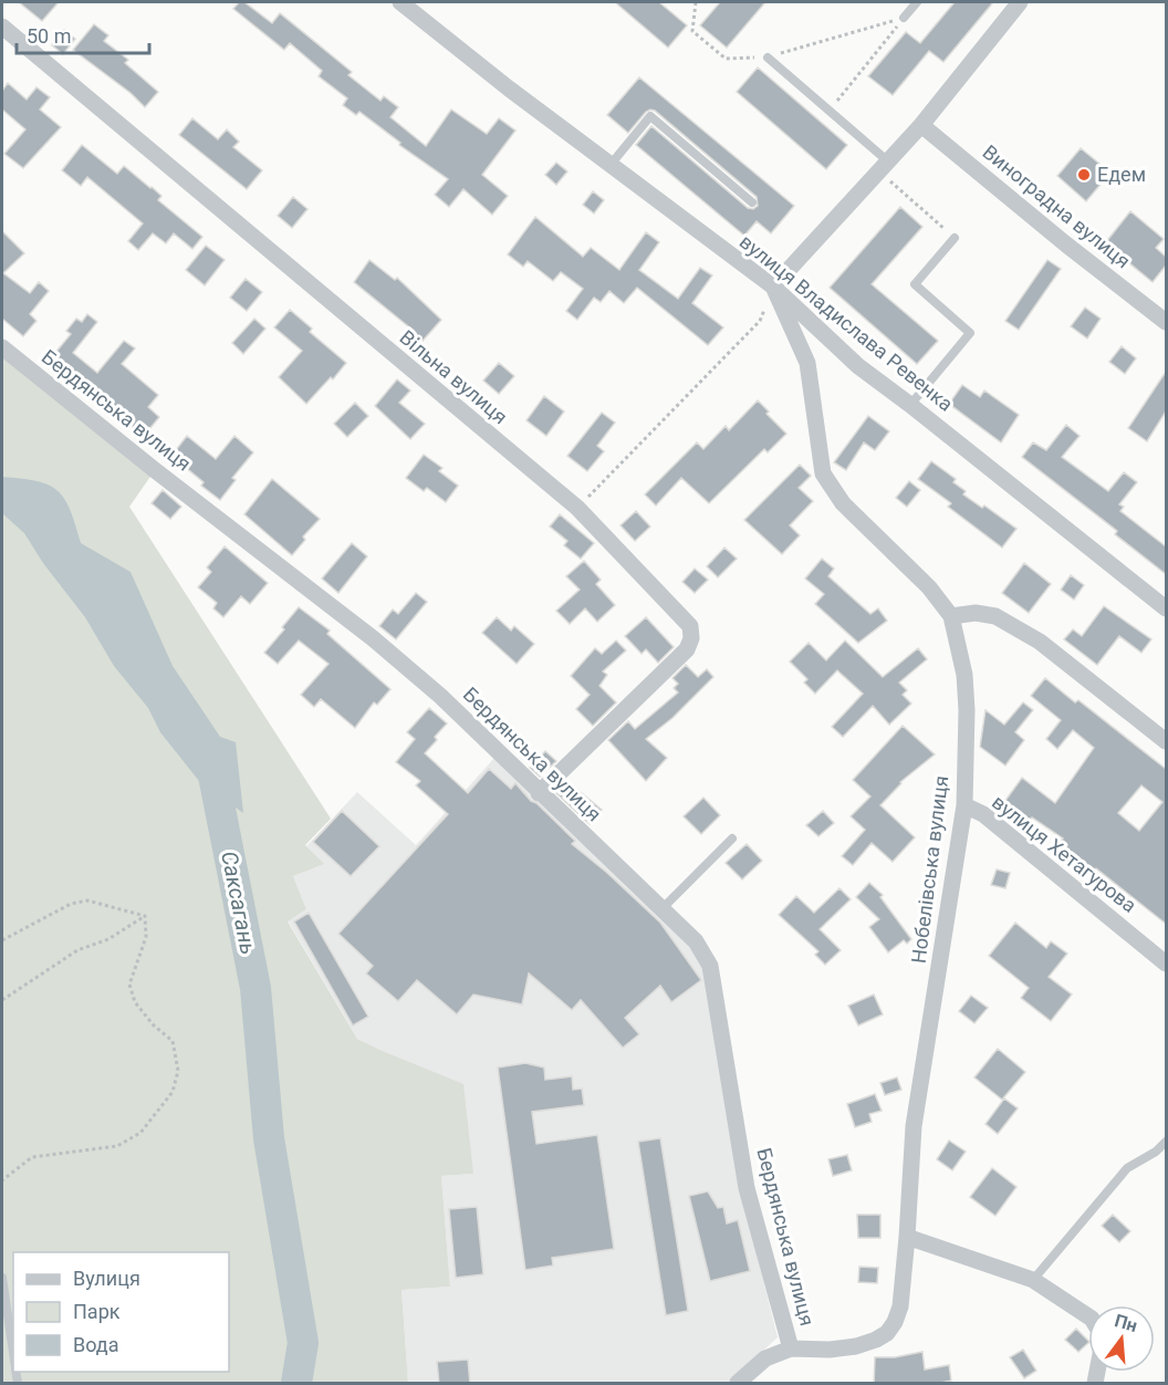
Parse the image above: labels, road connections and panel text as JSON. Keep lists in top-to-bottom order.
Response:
{
  "streets": {
    "street": [
      "Виноградна вулиця",
      "вулиця Владислава Ревенка",
      "Вільна вулиця",
      "Бердянська вулиця",
      "вулиця Хетагурова",
      "Нобелівська вулиця"
    ]
  },
  "crossings": [
    ["вулиця Владислава Ревенка", "Нобелівська вулиця"],
    ["Вільна вулиця", "Бердянська вулиця"],
    ["Бердянська вулиця", "Нобелівська вулиця"],
    ["вулиця Хетагурова", "Нобелівська вулиця"]
  ],
  "water": ["Саксагань"],
  "places": ["Едем"],
  "legend": ["Вулиця", "Парк", "Вода"],
  "scale_bar": "50 m",
  "north": "top"
}
